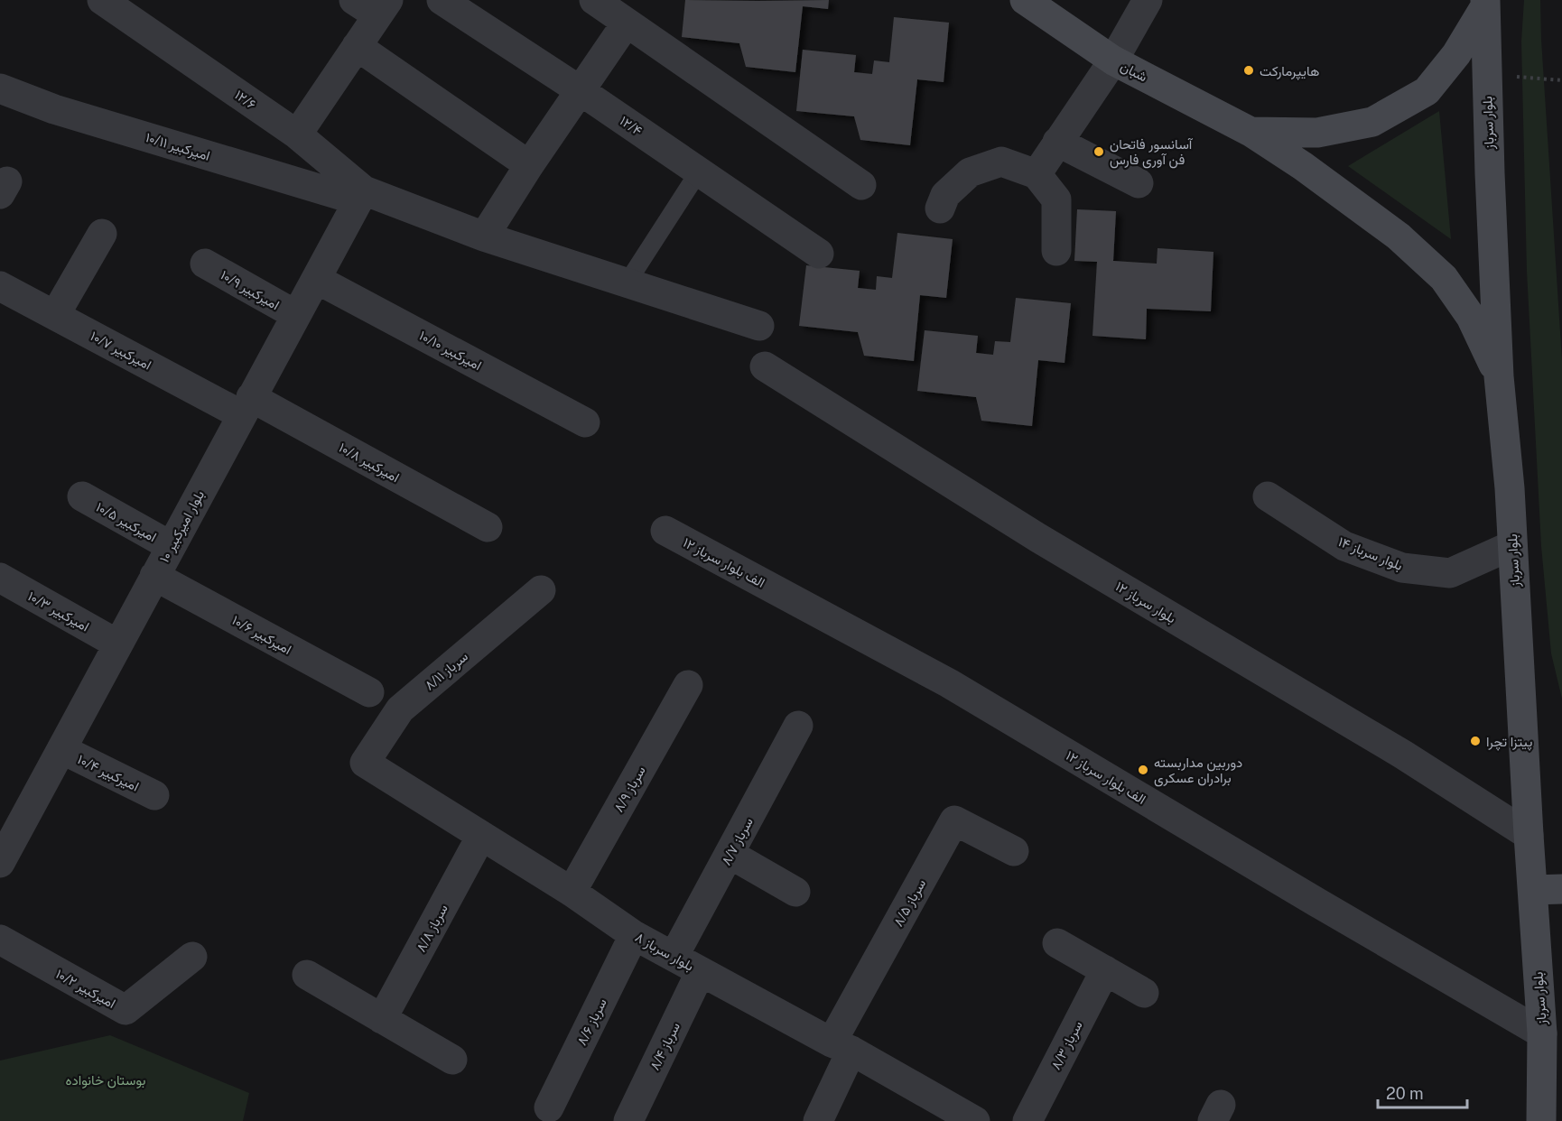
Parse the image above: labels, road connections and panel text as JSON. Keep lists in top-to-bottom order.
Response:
{
  "streets": {
    "main road": ["شبان", "بلوار سرباز"],
    "street": [
      "۱۲/۶",
      "۱۲/۴",
      "۱۰/۱۱ امیرکبیر",
      "۱۰/۹ امیرکبیر",
      "۱۰/۷ امیرکبیر",
      "۱۰/۱۰ امیرکبیر",
      "۱۰/۸ امیرکبیر",
      "۱۰/۵ امیرکبیر",
      "۱۰ بلوار امیرکبیر",
      "۱۴ بلوار سرباز",
      "۱۲ الف بلوار سرباز",
      "۱۲ بلوار سرباز",
      "۱۰/۳ امیرکبیر",
      "۱۰/۶ امیرکبیر",
      "۸/۱۱ سرباز",
      "۱۰/۴ امیرکبیر",
      "۸/۹ سرباز",
      "۸/۷ سرباز",
      "۸/۵ سرباز",
      "۸/۸ سرباز",
      "۸ بلوار سرباز",
      "۱۰/۲ امیرکبیر",
      "۸/۶ سرباز",
      "۸/۳ سرباز",
      "۸/۴ سرباز"
    ]
  },
  "crossings": [
    ["شبان", "بلوار سرباز"],
    ["۱۲/۶", "۱۰/۱۱ امیرکبیر"],
    ["۱۲/۶", "۱۰ بلوار امیرکبیر"],
    ["بلوار سرباز", "۱۴ بلوار سرباز"],
    ["بلوار سرباز", "۱۲ الف بلوار سرباز"],
    ["بلوار سرباز", "۱۲ بلوار سرباز"],
    ["۱۰/۱۱ امیرکبیر", "۱۰ بلوار امیرکبیر"],
    ["۱۰/۹ امیرکبیر", "۱۰ بلوار امیرکبیر"],
    ["۱۰/۷ امیرکبیر", "۱۰/۸ امیرکبیر"],
    ["۱۰/۷ امیرکبیر", "۱۰ بلوار امیرکبیر"],
    ["۱۰/۱۰ امیرکبیر", "۱۰ بلوار امیرکبیر"],
    ["۱۰/۸ امیرکبیر", "۱۰ بلوار امیرکبیر"],
    ["۱۰/۵ امیرکبیر", "۱۰ بلوار امیرکبیر"],
    ["۱۰ بلوار امیرکبیر", "۱۰/۳ امیرکبیر"],
    ["۱۰ بلوار امیرکبیر", "۱۰/۶ امیرکبیر"],
    ["۱۰ بلوار امیرکبیر", "۱۰/۴ امیرکبیر"],
    ["۸/۱۱ سرباز", "۸ بلوار سرباز"],
    ["۸/۹ سرباز", "۸ بلوار سرباز"],
    ["۸/۷ سرباز", "۸ بلوار سرباز"],
    ["۸/۵ سرباز", "۸ بلوار سرباز"],
    ["۸/۸ سرباز", "۸ بلوار سرباز"],
    ["۸ بلوار سرباز", "۸/۶ سرباز"],
    ["۸ بلوار سرباز", "۸/۴ سرباز"]
  ],
  "parks": ["بوستان خانواده"],
  "places": [
    "هایپرمارکت",
    "آسانسور فاتحان فن آوری فارس",
    "پیتزا تچرا",
    "دوربین مداربسته برادران عسکری"
  ],
  "scale_bar": "20 m"
}
